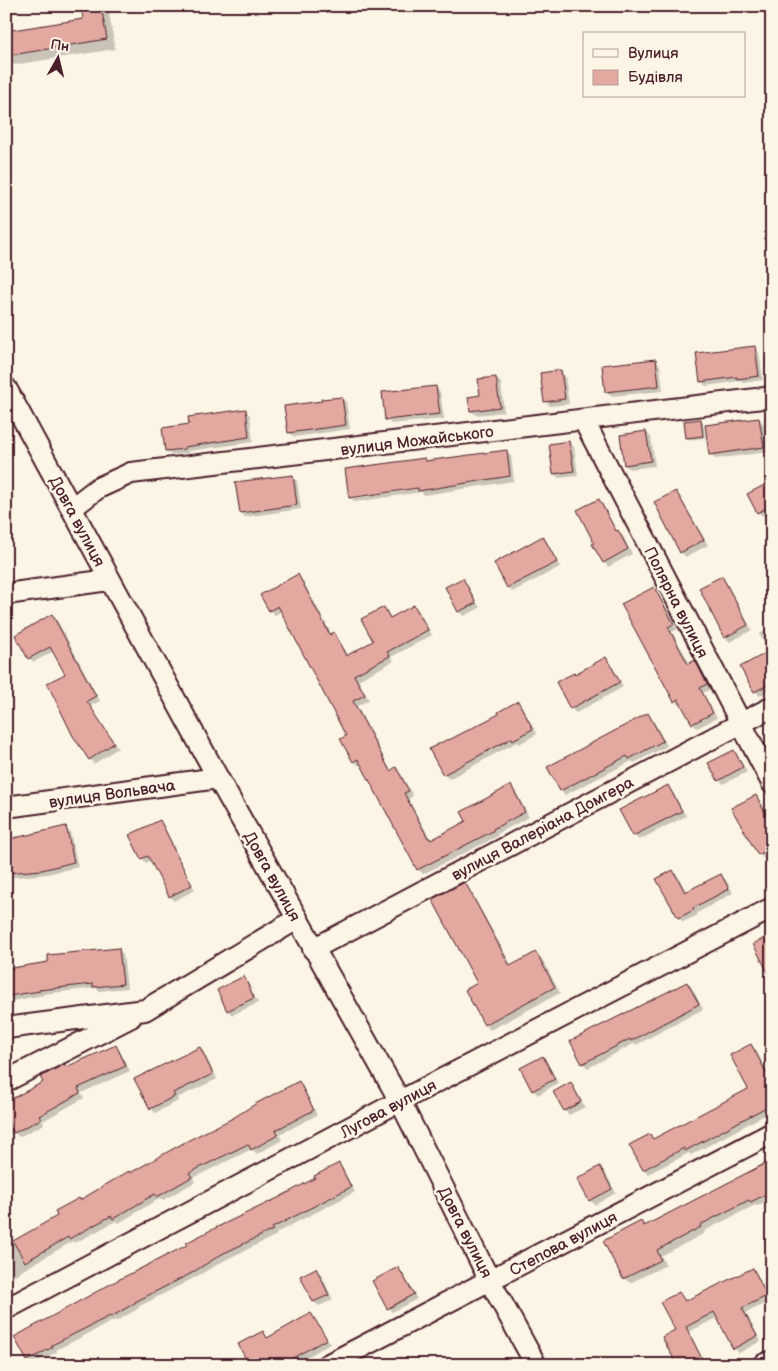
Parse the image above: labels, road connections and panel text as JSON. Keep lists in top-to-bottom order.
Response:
{
  "streets": {
    "street": [
      "вулиця Можайського",
      "Довга вулиця",
      "Полярна вулиця",
      "вулиця Вольвача",
      "вулиця Валеріана Домгера",
      "Лугова вулиця",
      "Степова вулиця"
    ]
  },
  "crossings": [
    ["вулиця Можайського", "Довга вулиця"],
    ["вулиця Можайського", "Полярна вулиця"],
    ["Довга вулиця", "вулиця Вольвача"],
    ["Довга вулиця", "вулиця Валеріана Домгера"],
    ["Довга вулиця", "Лугова вулиця"],
    ["Довга вулиця", "Степова вулиця"],
    ["Полярна вулиця", "вулиця Валеріана Домгера"]
  ],
  "legend": ["Вулиця", "Будівля"],
  "north": "top"
}
